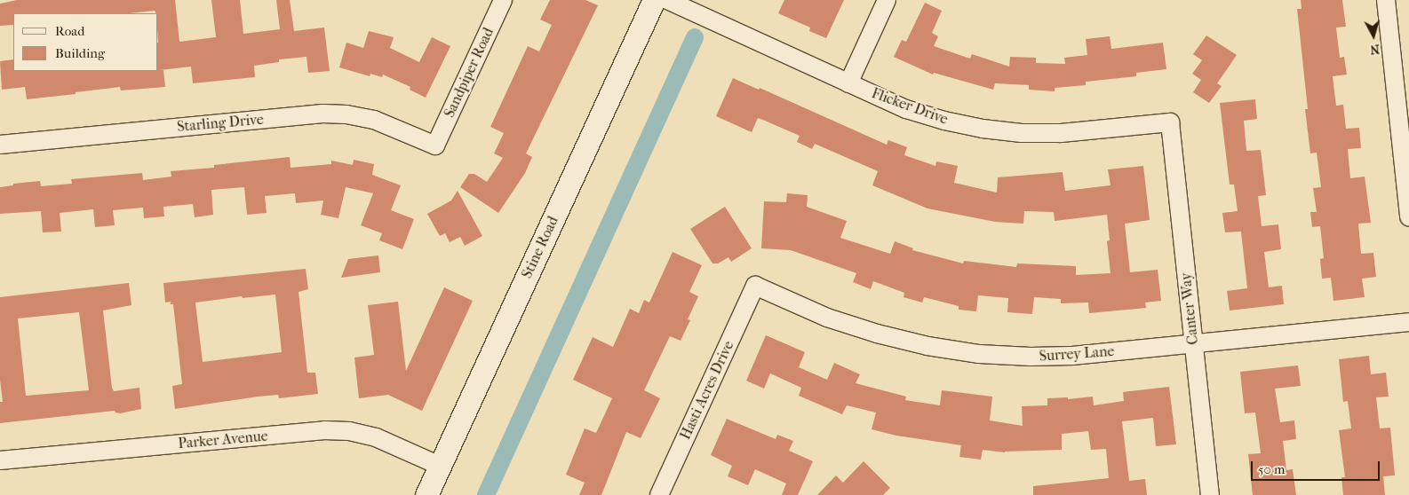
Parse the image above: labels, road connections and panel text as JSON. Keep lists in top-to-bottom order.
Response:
{
  "streets": {
    "street": [
      "Sandpiper Road",
      "Flicker Drive",
      "Starling Drive",
      "Stine Road",
      "Canter Way",
      "Surrey Lane",
      "Hasti Acres Drive",
      "Parker Avenue"
    ]
  },
  "crossings": [
    ["Sandpiper Road", "Starling Drive"],
    ["Flicker Drive", "Canter Way"],
    ["Stine Road", "Parker Avenue"],
    ["Canter Way", "Surrey Lane"],
    ["Surrey Lane", "Hasti Acres Drive"]
  ],
  "legend": ["Road", "Building"],
  "scale_bar": "50 m",
  "north": "bottom"
}
